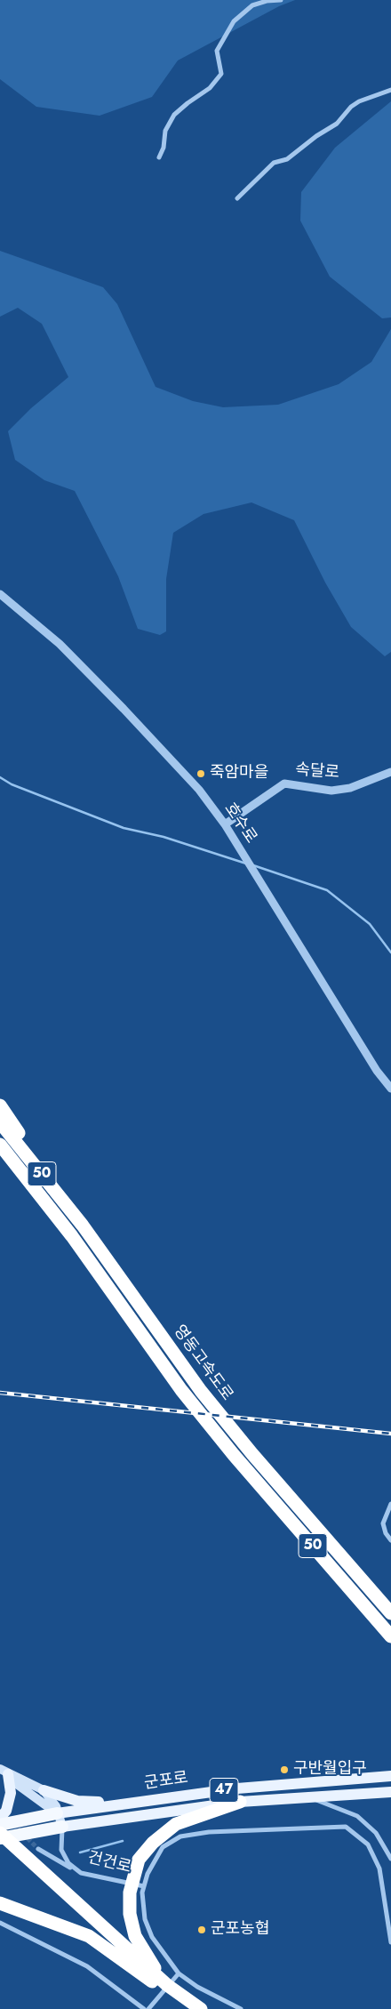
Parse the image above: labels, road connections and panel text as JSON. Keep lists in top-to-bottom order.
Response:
{
  "streets": {
    "highway": [
      "50",
      "영동고속도로",
      "군포로",
      "47"
    ],
    "main road": ["건건로"],
    "street": ["속달로", "호수로"]
  },
  "crossings": [
    ["속달로", "호수로"],
    ["군포로", "건건로"]
  ],
  "places": ["죽암마을", "구반월입구", "군포농협"]
}
